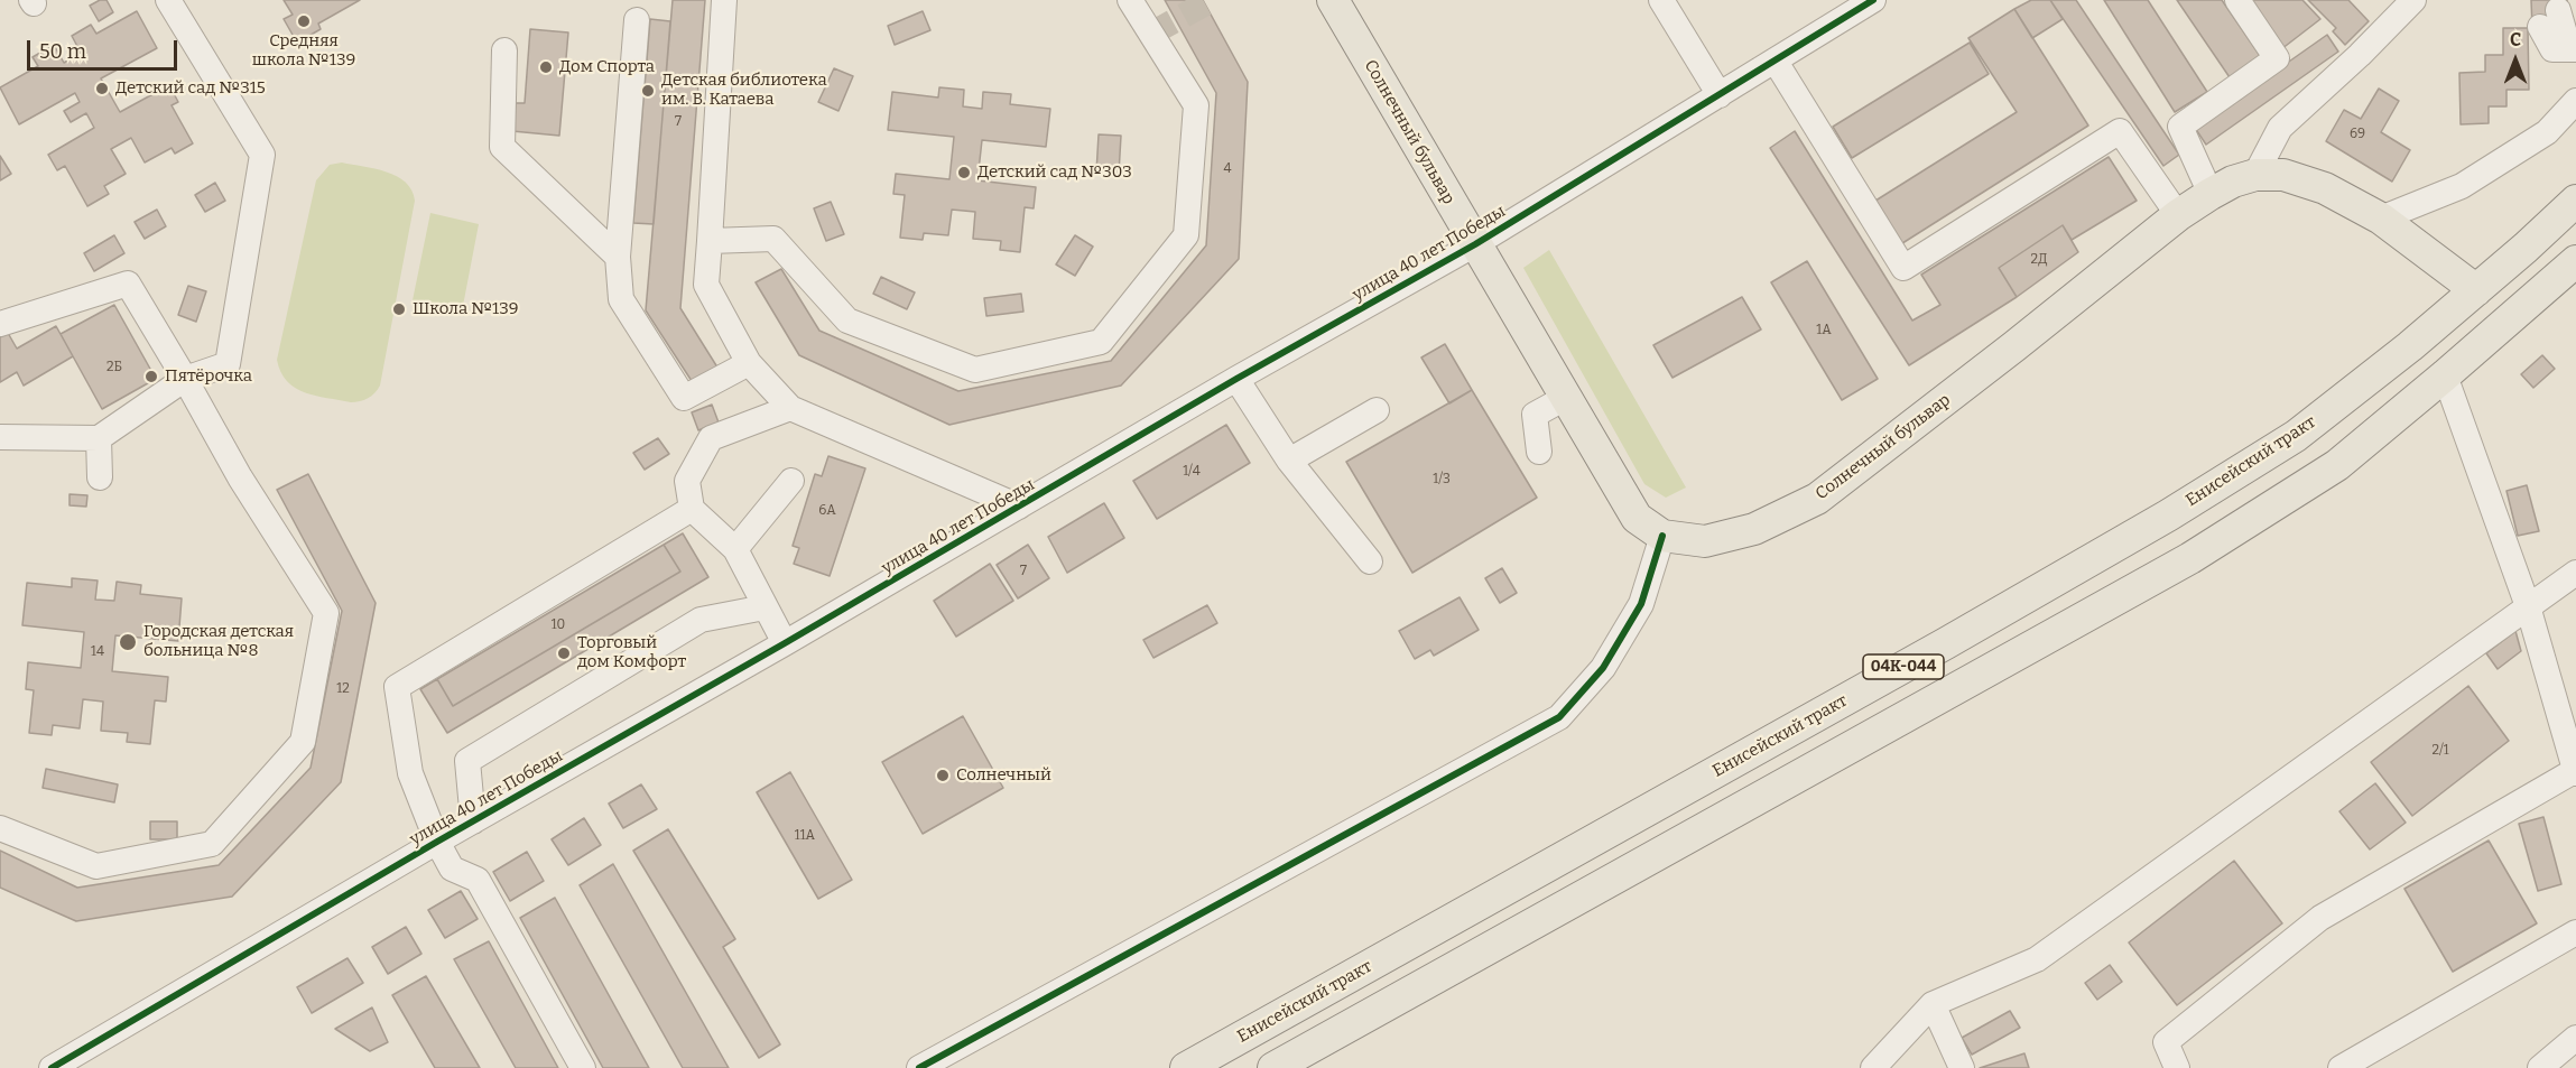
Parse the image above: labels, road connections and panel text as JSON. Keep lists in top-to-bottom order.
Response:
{
  "streets": {
    "main road": ["Солнечный бульвар", "Енисейский тракт", "04К-044"],
    "street": ["улица 40 лет Победы"]
  },
  "crossings": [
    ["Солнечный бульвар", "улица 40 лет Победы"],
    ["Солнечный бульвар", "Енисейский тракт"]
  ],
  "places": [
    "Средняя школа №139",
    "Дом Спорта",
    "Детский сад №315",
    "Детская библиотека им. В. Катаева",
    "Детский сад №303",
    "Школа №139",
    "Пятёрочка",
    "Городская детская больница №8",
    "Торговый дом Комфорт",
    "Солнечный"
  ],
  "house_numbers": [
    "7",
    "69",
    "4",
    "2Д",
    "1А",
    "2Б",
    "1/4",
    "1/3",
    "6А",
    "7",
    "10",
    "14",
    "12",
    "2/1",
    "11А"
  ],
  "scale_bar": "50 m",
  "north": "top"
}
